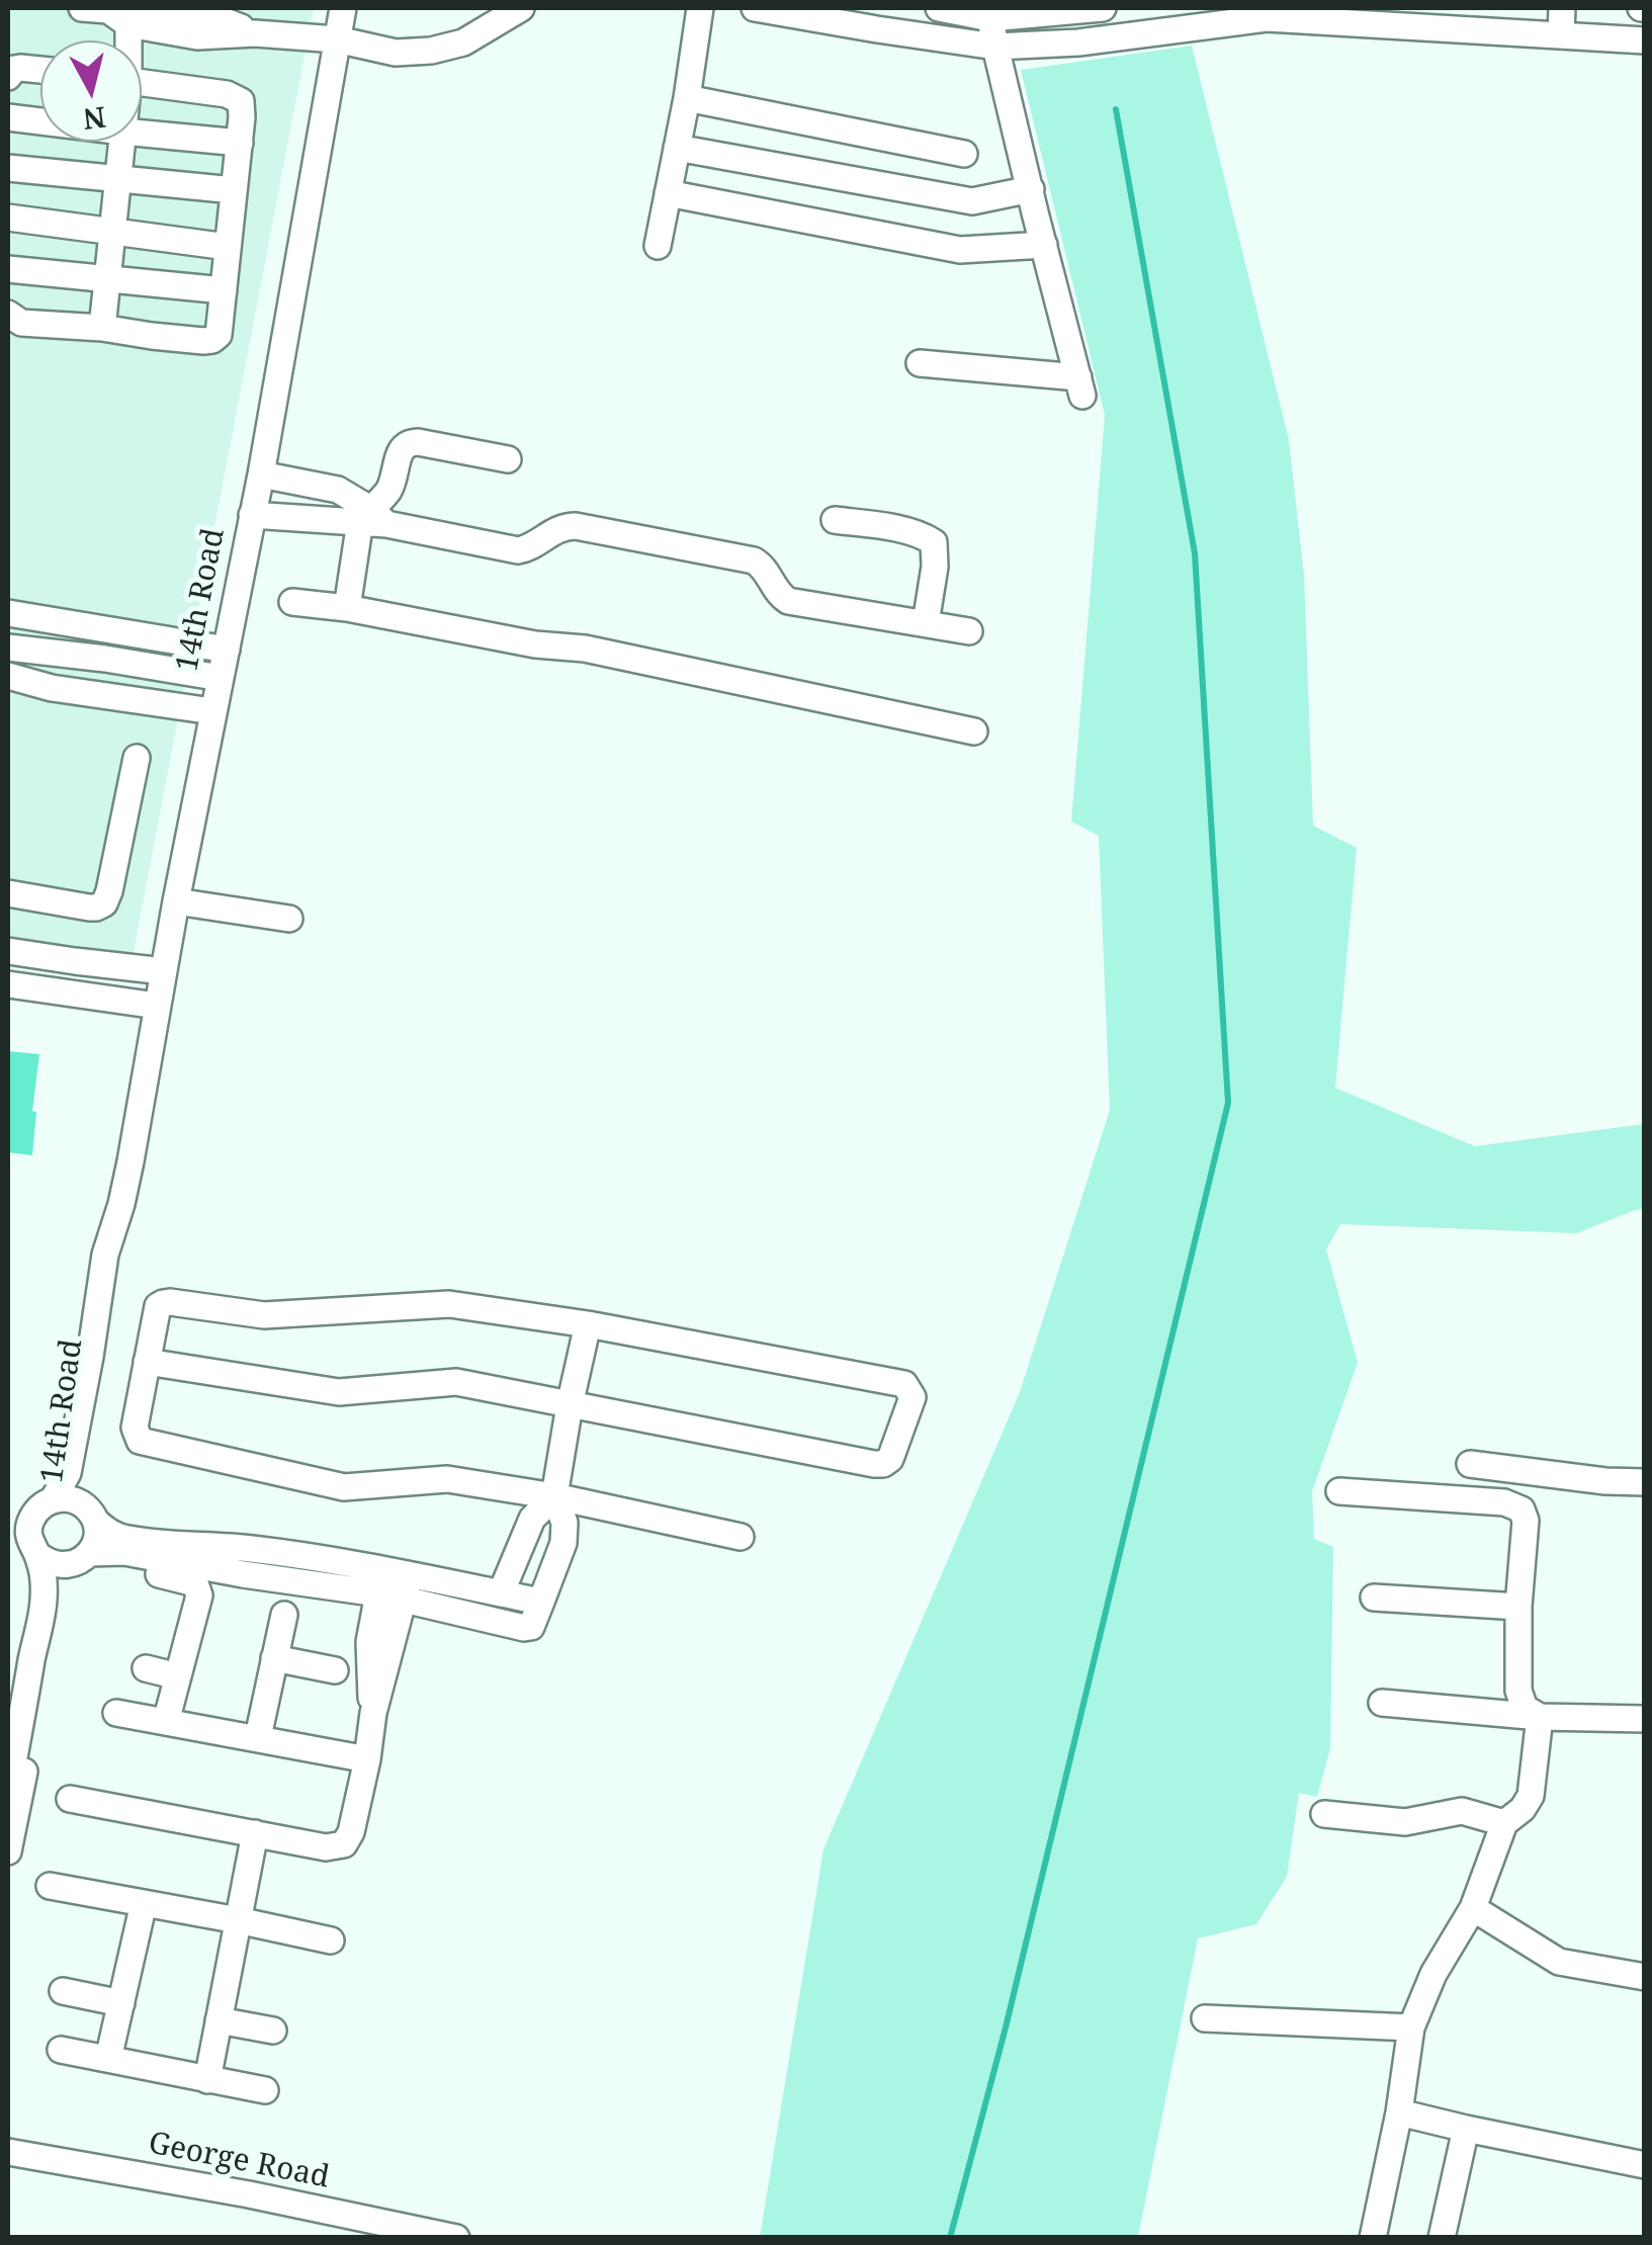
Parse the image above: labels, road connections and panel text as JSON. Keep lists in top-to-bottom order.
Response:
{
  "streets": {
    "street": ["14th Road", "George Road"]
  },
  "north": "bottom"
}
